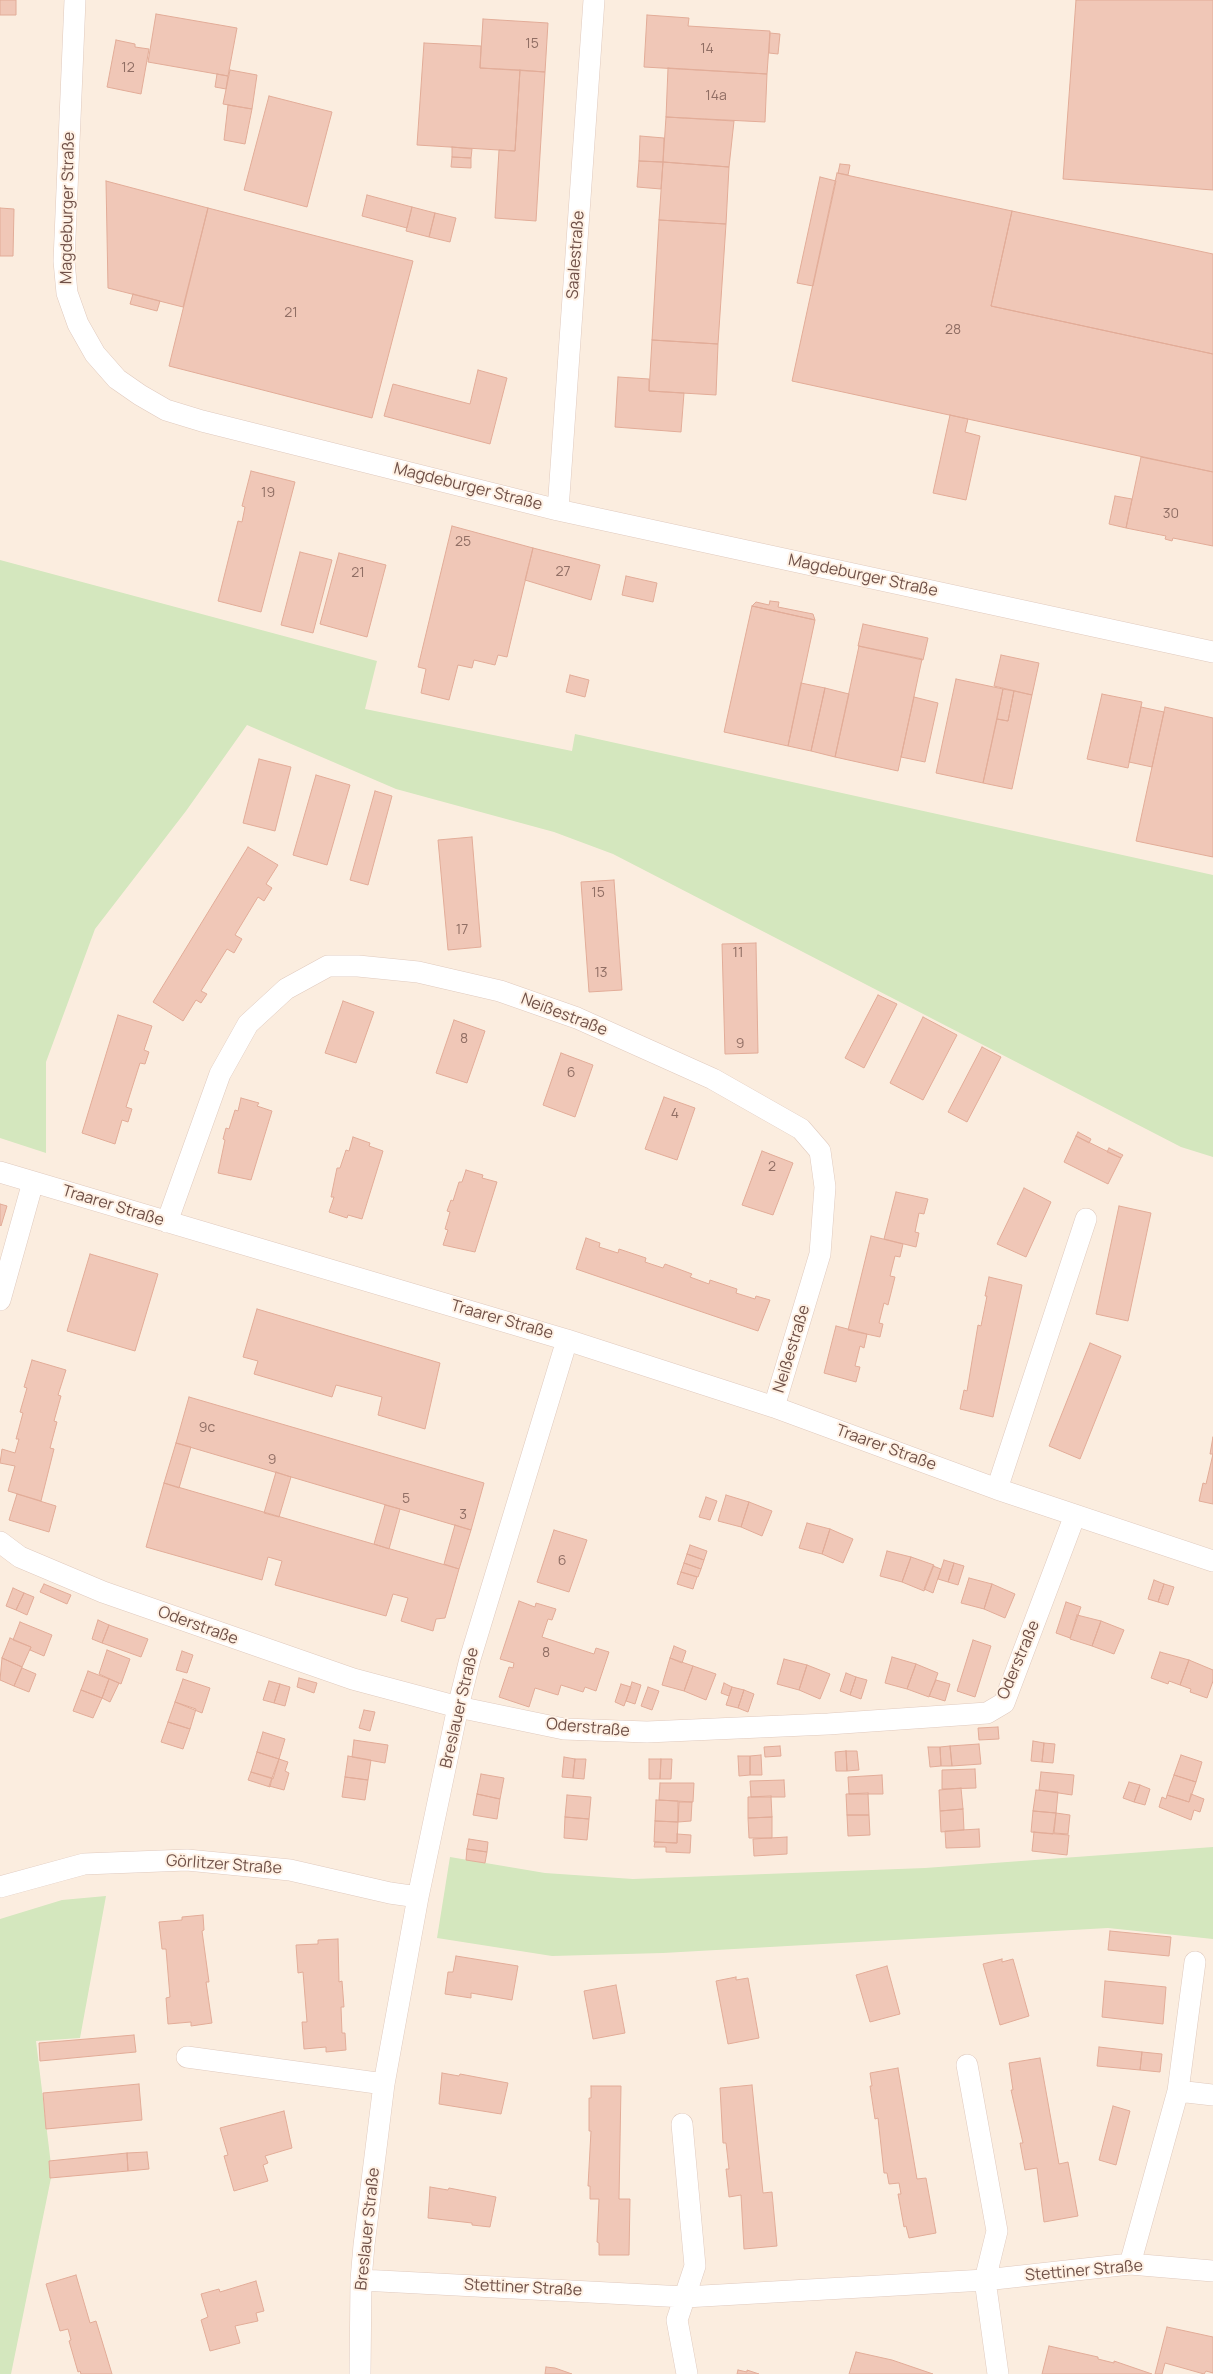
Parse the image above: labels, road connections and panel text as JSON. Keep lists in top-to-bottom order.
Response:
{
  "streets": {
    "street": [
      "Magdeburger Straße",
      "Saalestraße",
      "Neißestraße",
      "Traarer Straße",
      "Oderstraße",
      "Breslauer Straße",
      "Görlitzer Straße",
      "Stettiner Straße"
    ]
  },
  "crossings": [
    ["Magdeburger Straße", "Saalestraße"],
    ["Neißestraße", "Traarer Straße"],
    ["Traarer Straße", "Oderstraße"],
    ["Traarer Straße", "Breslauer Straße"],
    ["Oderstraße", "Breslauer Straße"],
    ["Breslauer Straße", "Görlitzer Straße"],
    ["Breslauer Straße", "Stettiner Straße"]
  ],
  "house_numbers": [
    "15",
    "14",
    "12",
    "14a",
    "21",
    "28",
    "19",
    "30",
    "25",
    "27",
    "21",
    "15",
    "17",
    "11",
    "13",
    "8",
    "9",
    "6",
    "4",
    "2",
    "9c",
    "9",
    "5",
    "3",
    "6",
    "8"
  ]
}
